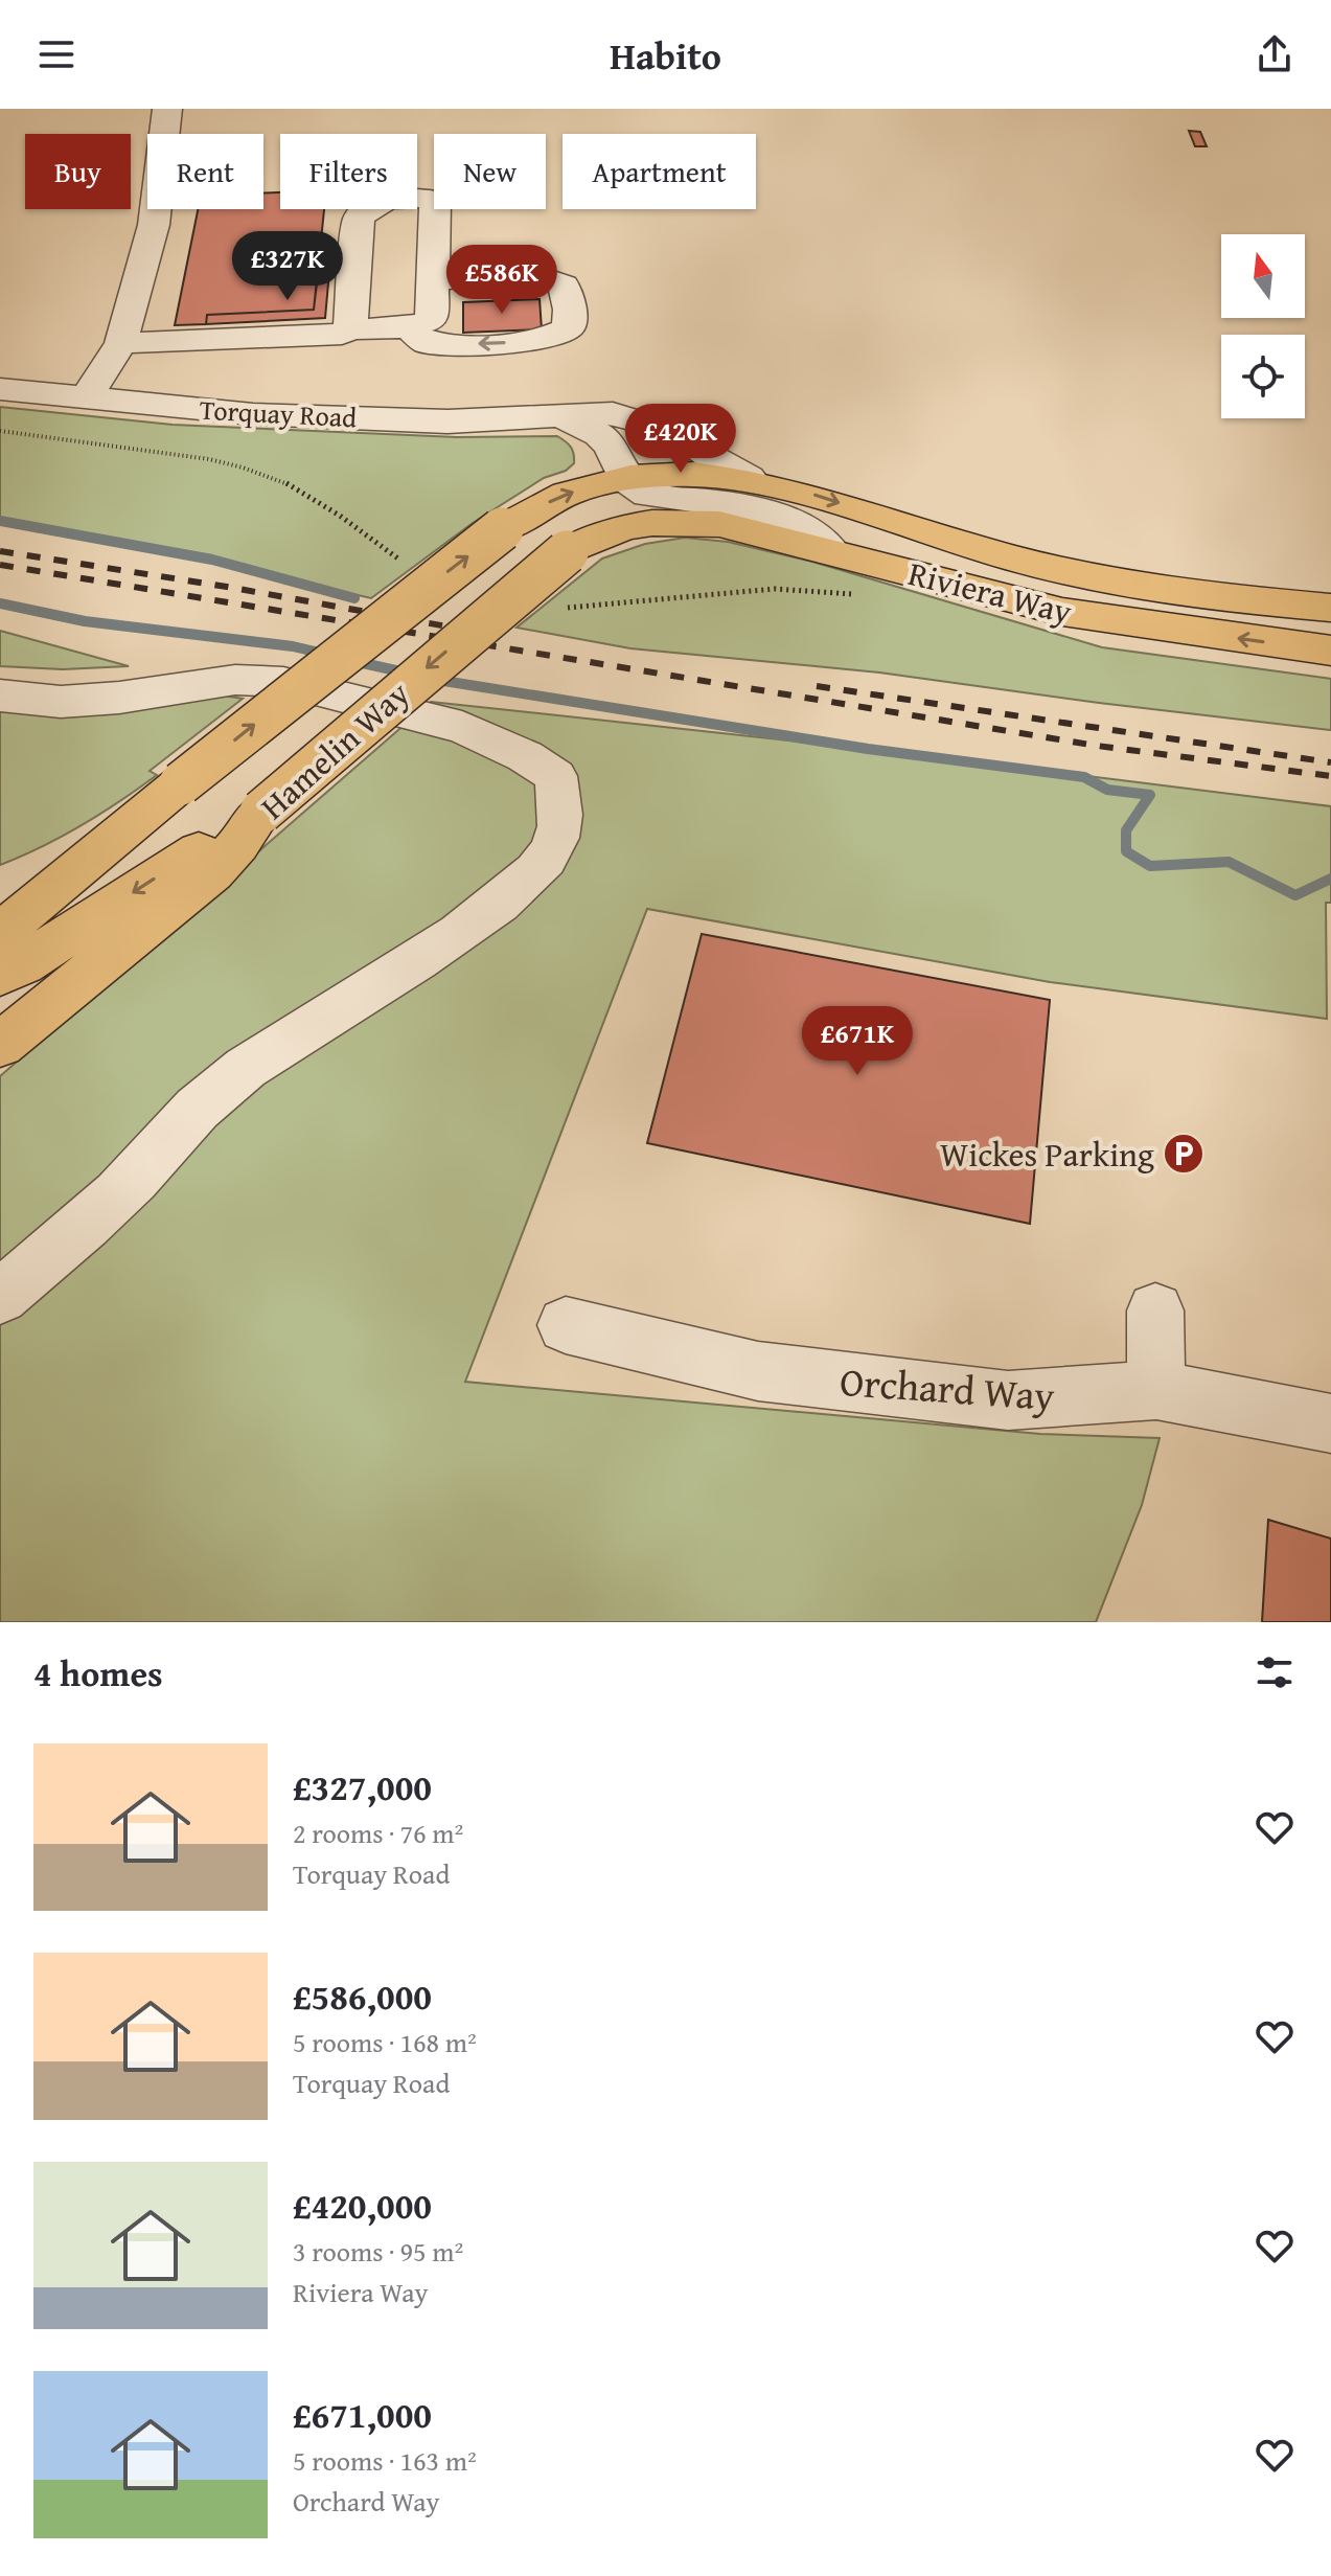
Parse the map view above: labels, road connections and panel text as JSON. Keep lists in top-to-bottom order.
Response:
{
  "streets": {
    "main road": ["Riviera Way", "Hamelin Way"],
    "street": ["Torquay Road", "Orchard Way"]
  },
  "crossings": [
    ["Torquay Road", "Riviera Way"],
    ["Torquay Road", "Hamelin Way"],
    ["Riviera Way", "Hamelin Way"]
  ],
  "places": {
    "parking": ["Wickes Parking"]
  },
  "north": "top",
  "page": {
    "header": "Habito",
    "chip": [
      "Buy",
      "Rent",
      "Filters",
      "New",
      "Apartment"
    ],
    "price": [
      "£327K",
      "£586K",
      "£420K",
      "£671K"
    ],
    "heading": "4 homes",
    "list": [
      {
        "name": "£327,000",
        "note": "2 rooms · 76 m² · Torquay Road"
      },
      {
        "name": "£586,000",
        "note": "5 rooms · 168 m² · Torquay Road"
      },
      {
        "name": "£420,000",
        "note": "3 rooms · 95 m² · Riviera Way"
      },
      {
        "name": "£671,000",
        "note": "5 rooms · 163 m² · Orchard Way"
      }
    ]
  }
}
